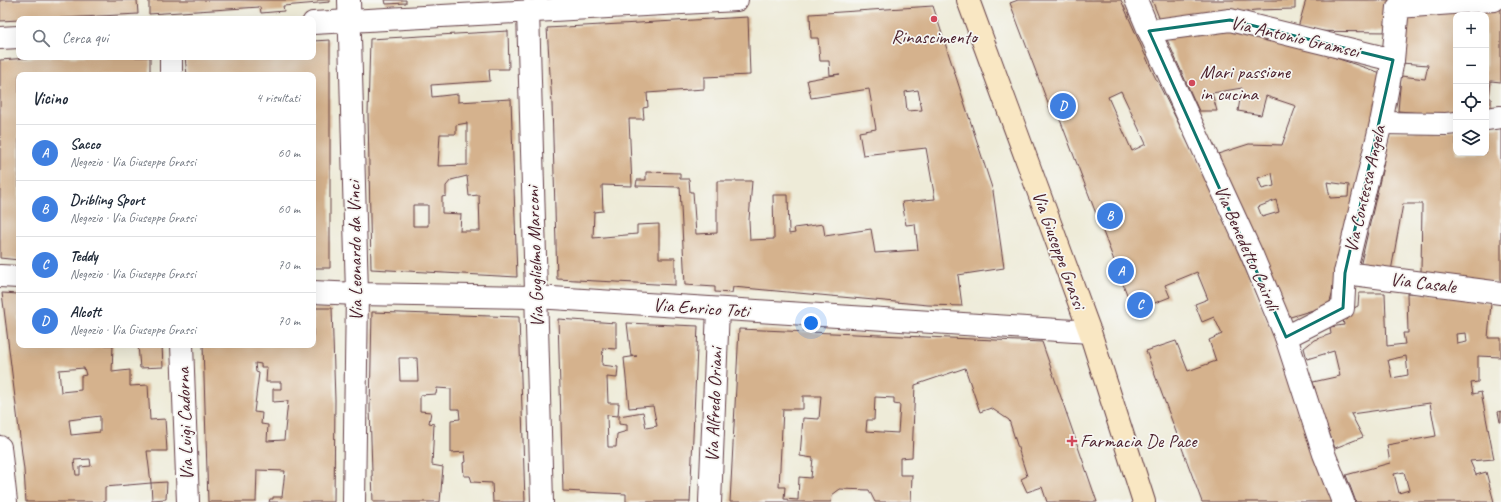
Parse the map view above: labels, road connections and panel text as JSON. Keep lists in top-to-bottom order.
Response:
{
  "streets": {
    "street": [
      "Via Antonio Gramsci",
      "Via Contessa Angela",
      "Via Benedetto Cairoli",
      "Via Giuseppe Grassi",
      "Via Leonardo da Vinci",
      "Via Guglielmo Marconi",
      "Via Casale",
      "Via Enrico Toti",
      "Via Alfredo Oriani",
      "Via Luigi Cadorna"
    ]
  },
  "crossings": [
    ["Via Antonio Gramsci", "Via Contessa Angela"],
    ["Via Antonio Gramsci", "Via Benedetto Cairoli"],
    ["Via Contessa Angela", "Via Benedetto Cairoli"],
    ["Via Contessa Angela", "Via Casale"],
    ["Via Giuseppe Grassi", "Via Enrico Toti"],
    ["Via Leonardo da Vinci", "Via Enrico Toti"],
    ["Via Guglielmo Marconi", "Via Enrico Toti"],
    ["Via Enrico Toti", "Via Alfredo Oriani"]
  ],
  "places": {
    "other": ["Rinascimento", "Mari passione in cucina"],
    "health": ["Farmacia De Pace"]
  },
  "page": {
    "map_buttons": ["+", "−"],
    "search": "Cerca qui",
    "heading": ["Vicino", "4 risultati"],
    "pins": [
      "D",
      "B",
      "A",
      "C"
    ],
    "list": [
      {
        "mark": "A",
        "name": "Sacco",
        "note": "Negozio · Via Giuseppe Grassi",
        "value": "60 m"
      },
      {
        "mark": "B",
        "name": "Dribling Sport",
        "note": "Negozio · Via Giuseppe Grassi",
        "value": "60 m"
      },
      {
        "mark": "C",
        "name": "Teddy",
        "note": "Negozio · Via Giuseppe Grassi",
        "value": "70 m"
      },
      {
        "mark": "D",
        "name": "Alcott",
        "note": "Negozio · Via Giuseppe Grassi",
        "value": "70 m"
      }
    ]
  }
}
